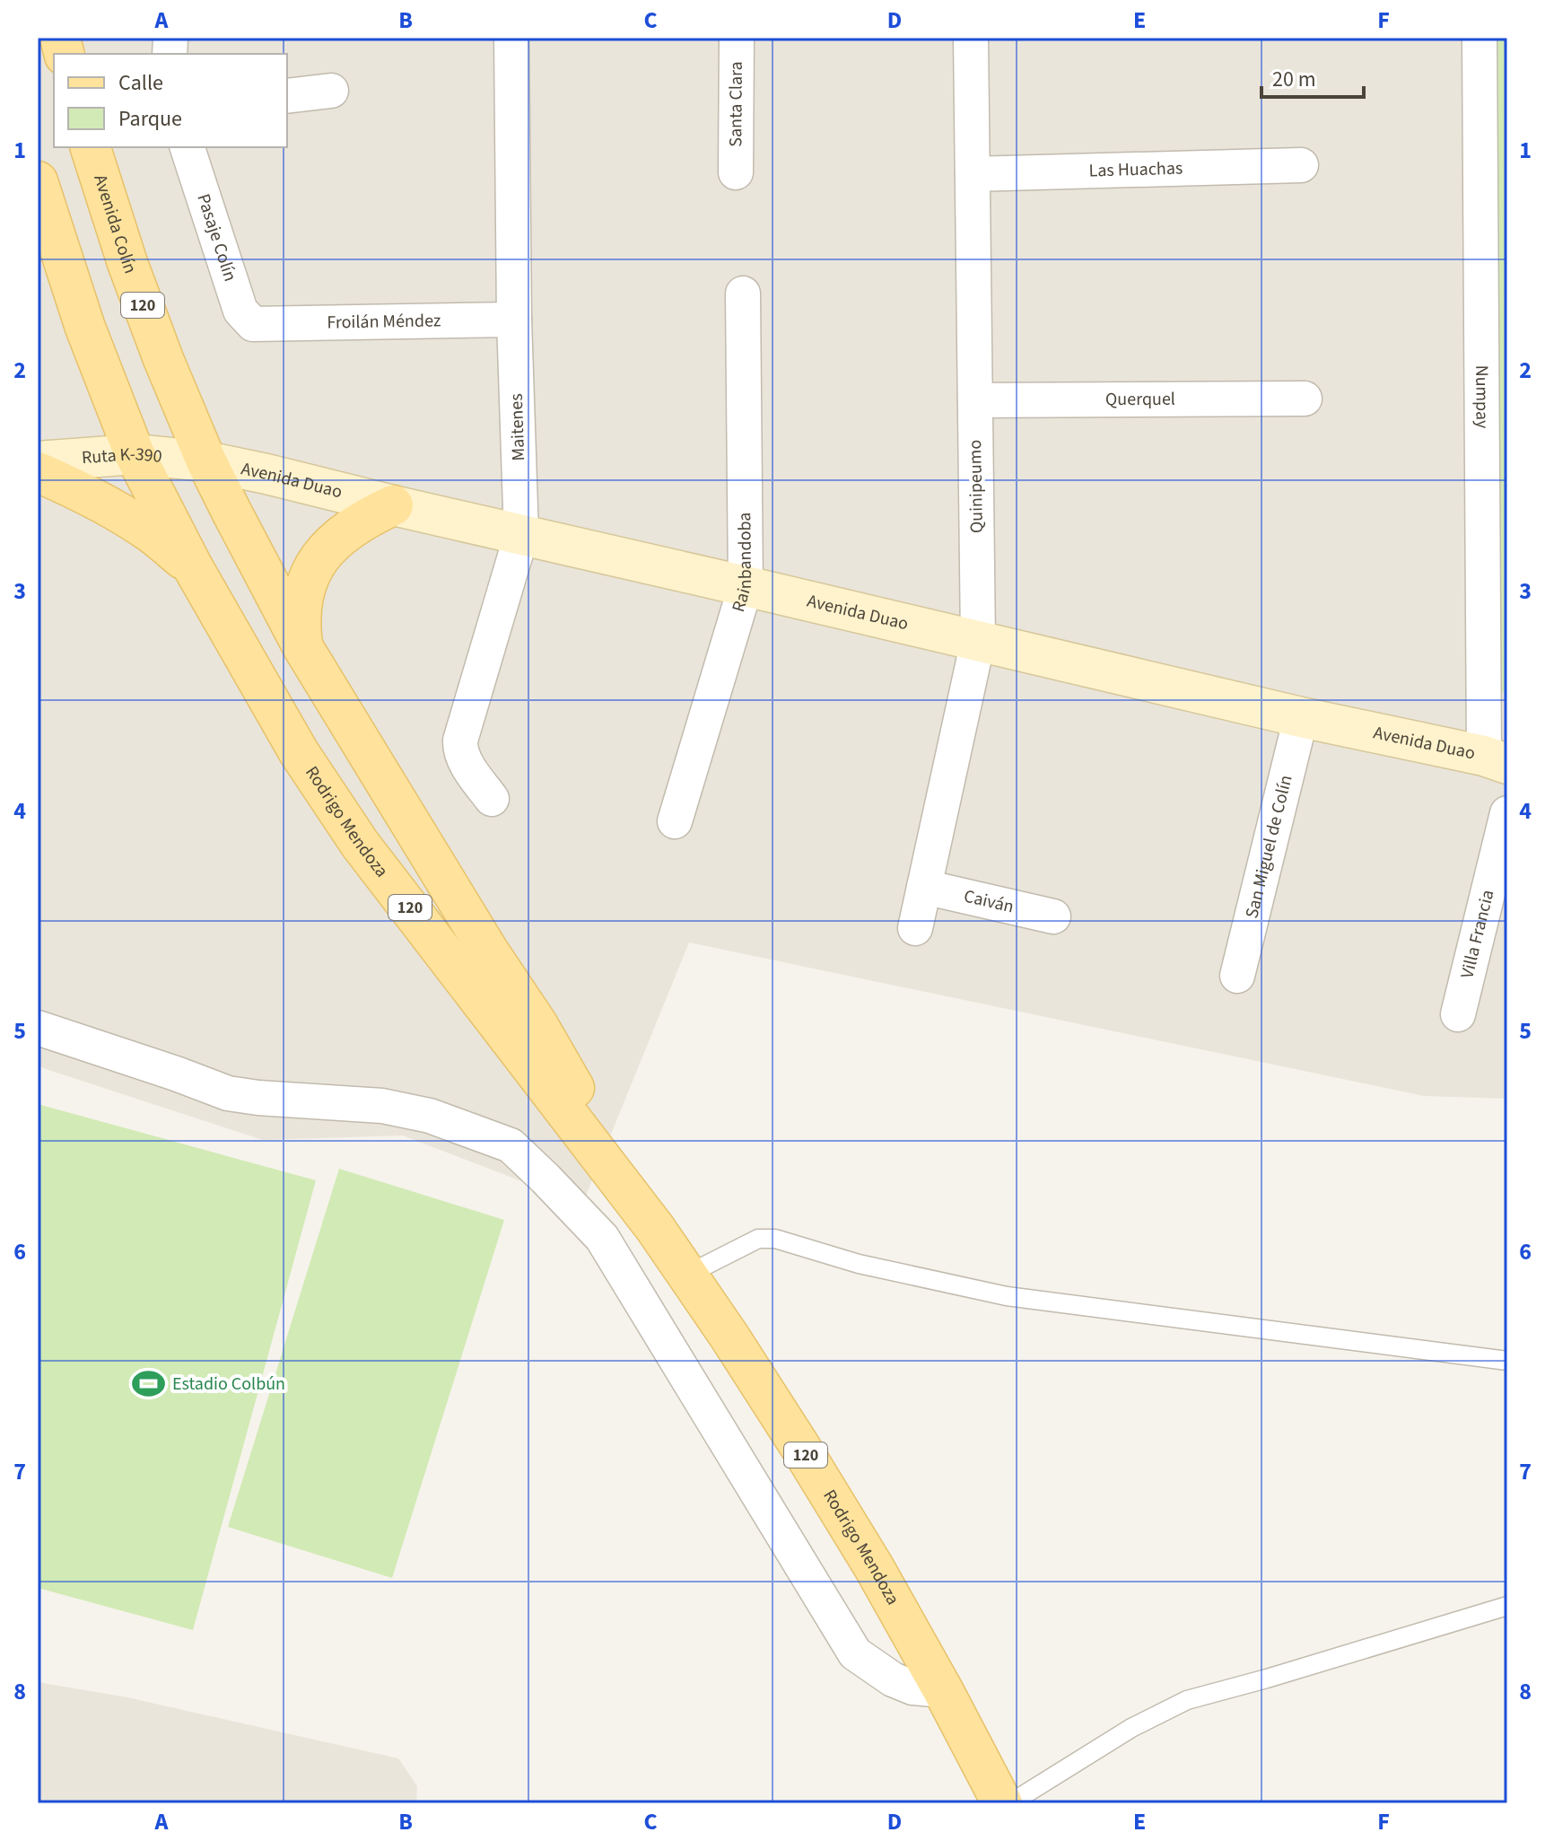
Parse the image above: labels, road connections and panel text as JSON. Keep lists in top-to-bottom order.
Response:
{
  "streets": {
    "main road": ["Avenida Colín", "120", "Rodrigo Mendoza"],
    "street": [
      "Santa Clara",
      "Las Huachas",
      "Pasaje Colín",
      "Froilán Méndez",
      "Numpay",
      "Querquel",
      "Maitenes",
      "Ruta K-390",
      "Avenida Duao",
      "Quinipeumo",
      "Rainbandoba",
      "San Miguel de Colín",
      "Caiván",
      "Villa Francia"
    ]
  },
  "crossings": [
    ["Las Huachas", "Quinipeumo"],
    ["Avenida Colín", "Ruta K-390"],
    ["Avenida Colín", "Avenida Duao"],
    ["Avenida Colín", "Rodrigo Mendoza"],
    ["Pasaje Colín", "Froilán Méndez"],
    ["120", "Ruta K-390"],
    ["120", "Rodrigo Mendoza"],
    ["Froilán Méndez", "Maitenes"],
    ["Numpay", "Avenida Duao"],
    ["Querquel", "Quinipeumo"],
    ["Maitenes", "Avenida Duao"],
    ["Ruta K-390", "Avenida Duao"],
    ["Ruta K-390", "Rodrigo Mendoza"],
    ["Avenida Duao", "Quinipeumo"],
    ["Avenida Duao", "Rainbandoba"],
    ["Avenida Duao", "Rodrigo Mendoza"],
    ["Avenida Duao", "San Miguel de Colín"],
    ["Quinipeumo", "Caiván"]
  ],
  "places": {
    "sports": ["Estadio Colbún"]
  },
  "legend": ["Calle", "Parque"],
  "scale_bar": "20 m",
  "grid": {
    "columns": [
      "A",
      "B",
      "C",
      "D",
      "E",
      "F"
    ],
    "rows": [
      "1",
      "2",
      "3",
      "4",
      "5",
      "6",
      "7",
      "8"
    ]
  }
}
